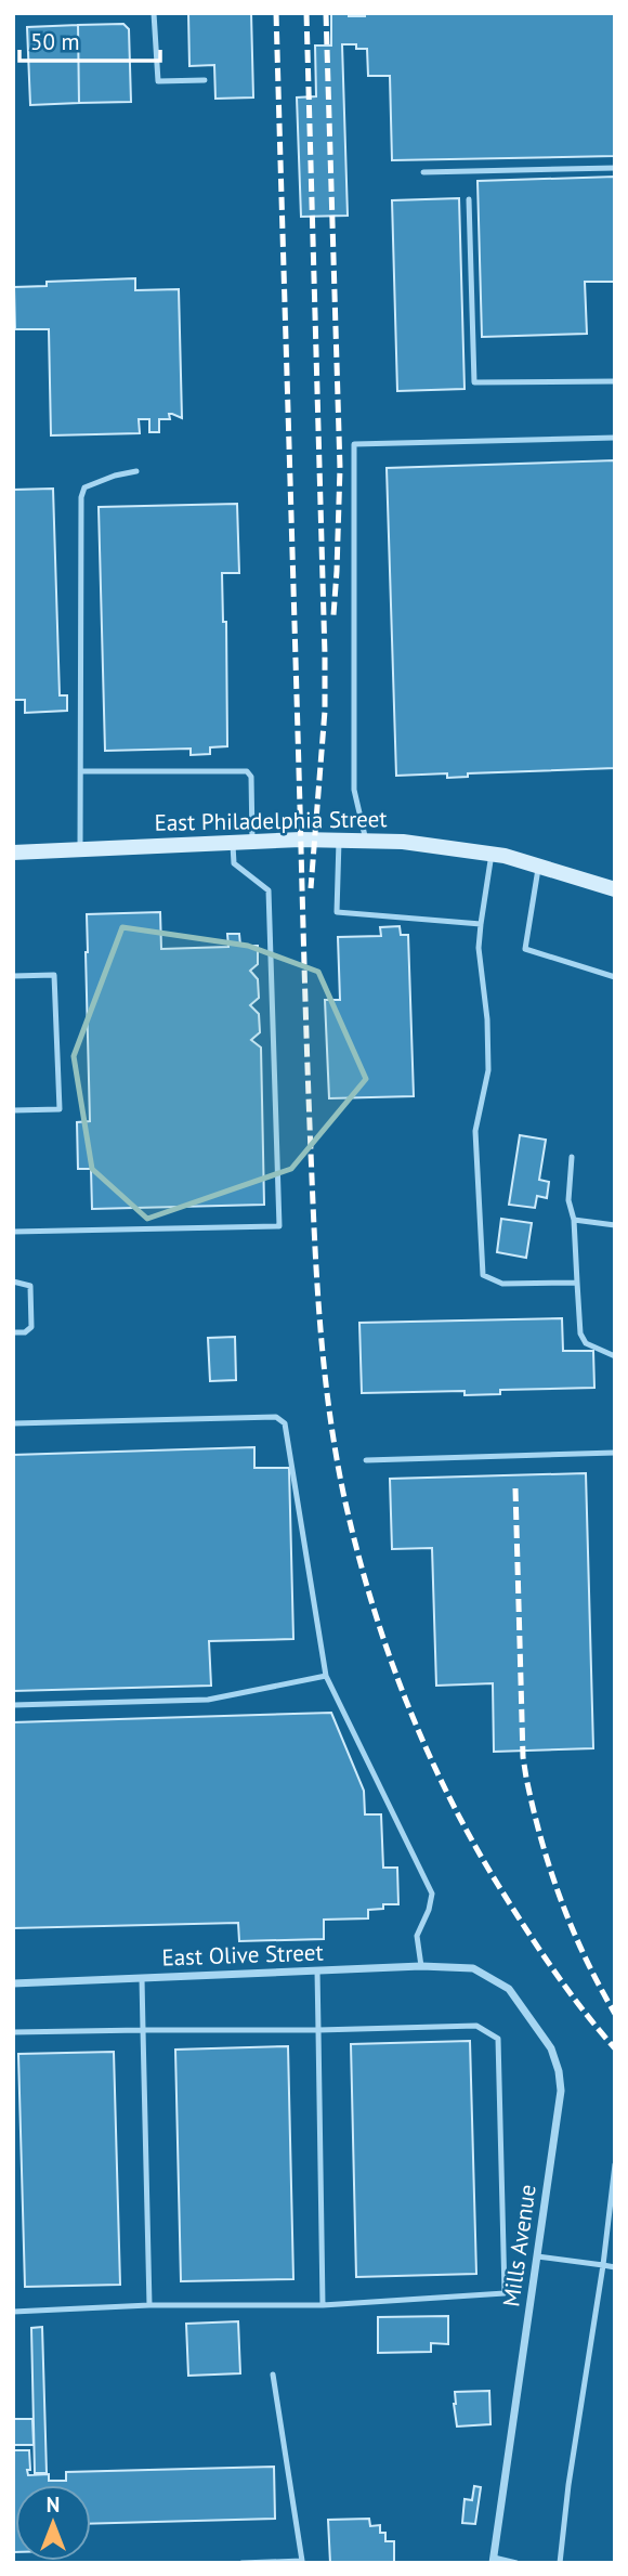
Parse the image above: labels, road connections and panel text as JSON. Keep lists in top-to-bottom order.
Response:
{
  "streets": {
    "street": ["East Philadelphia Street", "East Olive Street", "Mills Avenue"]
  },
  "crossings": [
    ["East Olive Street", "Mills Avenue"]
  ],
  "scale_bar": "50 m",
  "north": "top"
}
